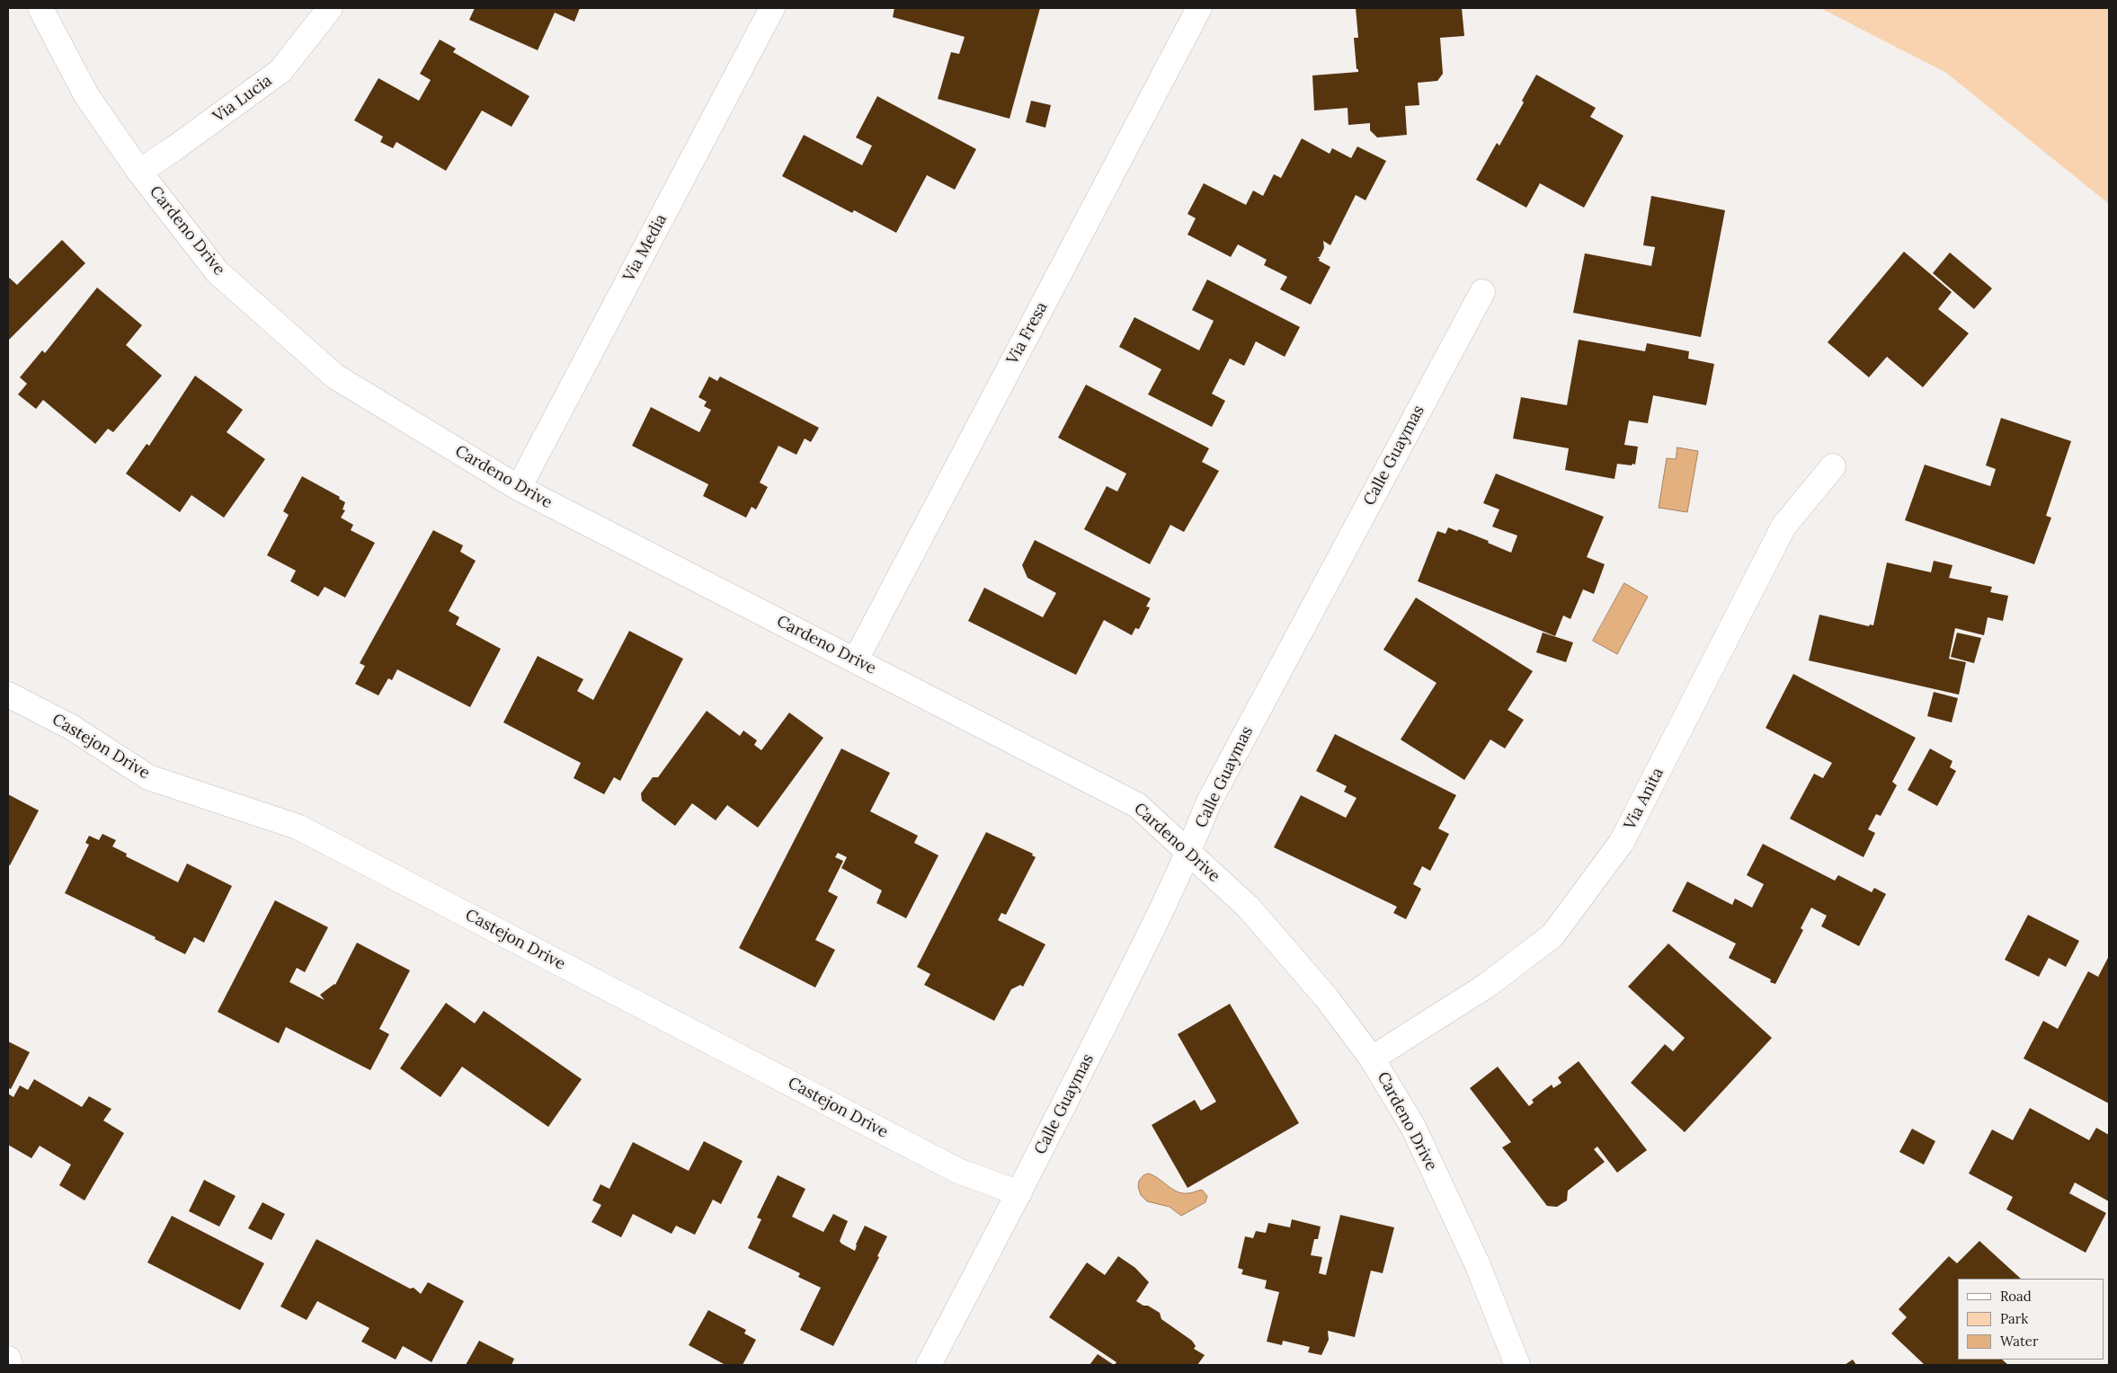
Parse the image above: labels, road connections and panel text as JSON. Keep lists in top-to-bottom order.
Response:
{
  "streets": {
    "street": [
      "Via Lucia",
      "Cardeno Drive",
      "Via Media",
      "Via Fresa",
      "Calle Guaymas",
      "Castejon Drive",
      "Via Anita"
    ]
  },
  "crossings": [
    ["Via Lucia", "Cardeno Drive"],
    ["Cardeno Drive", "Via Media"],
    ["Cardeno Drive", "Via Fresa"],
    ["Cardeno Drive", "Calle Guaymas"],
    ["Cardeno Drive", "Via Anita"],
    ["Calle Guaymas", "Castejon Drive"]
  ],
  "legend": ["Road", "Park", "Water"]
}
